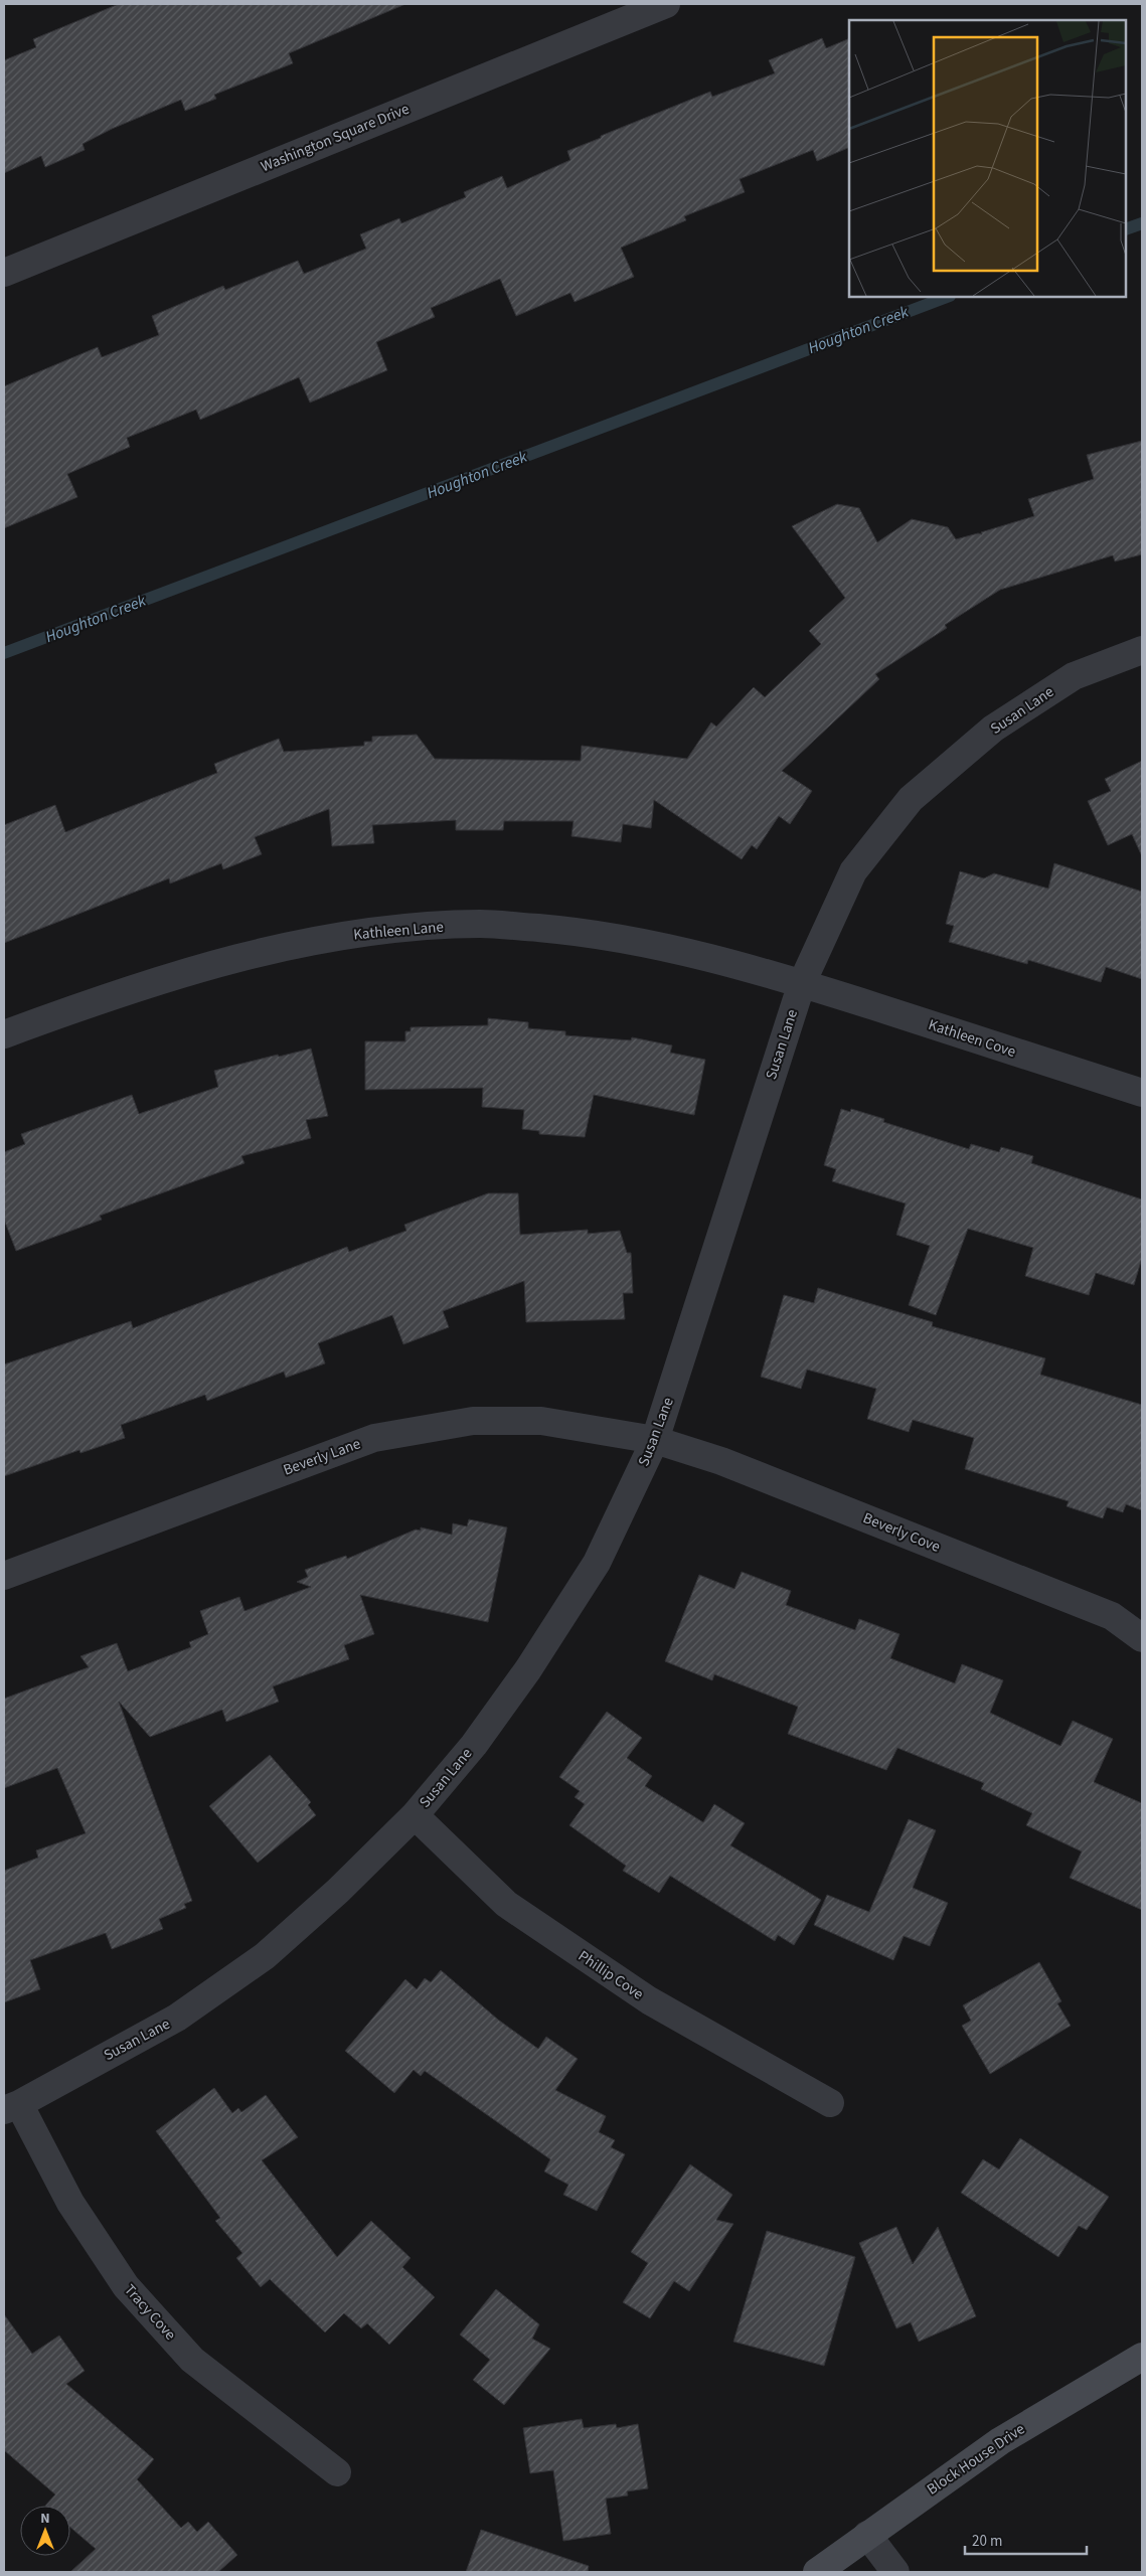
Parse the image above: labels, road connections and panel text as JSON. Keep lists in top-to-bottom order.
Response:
{
  "streets": {
    "street": [
      "Washington Square Drive",
      "Susan Lane",
      "Kathleen Lane",
      "Kathleen Cove",
      "Beverly Lane",
      "Beverly Cove",
      "Phillip Cove",
      "Tracy Cove",
      "Block House Drive"
    ]
  },
  "crossings": [
    ["Susan Lane", "Kathleen Lane"],
    ["Susan Lane", "Kathleen Cove"],
    ["Susan Lane", "Beverly Lane"],
    ["Susan Lane", "Beverly Cove"],
    ["Susan Lane", "Phillip Cove"],
    ["Susan Lane", "Tracy Cove"],
    ["Kathleen Lane", "Kathleen Cove"],
    ["Beverly Lane", "Beverly Cove"]
  ],
  "water": ["Houghton Creek"],
  "scale_bar": "20 m",
  "north": "top"
}
